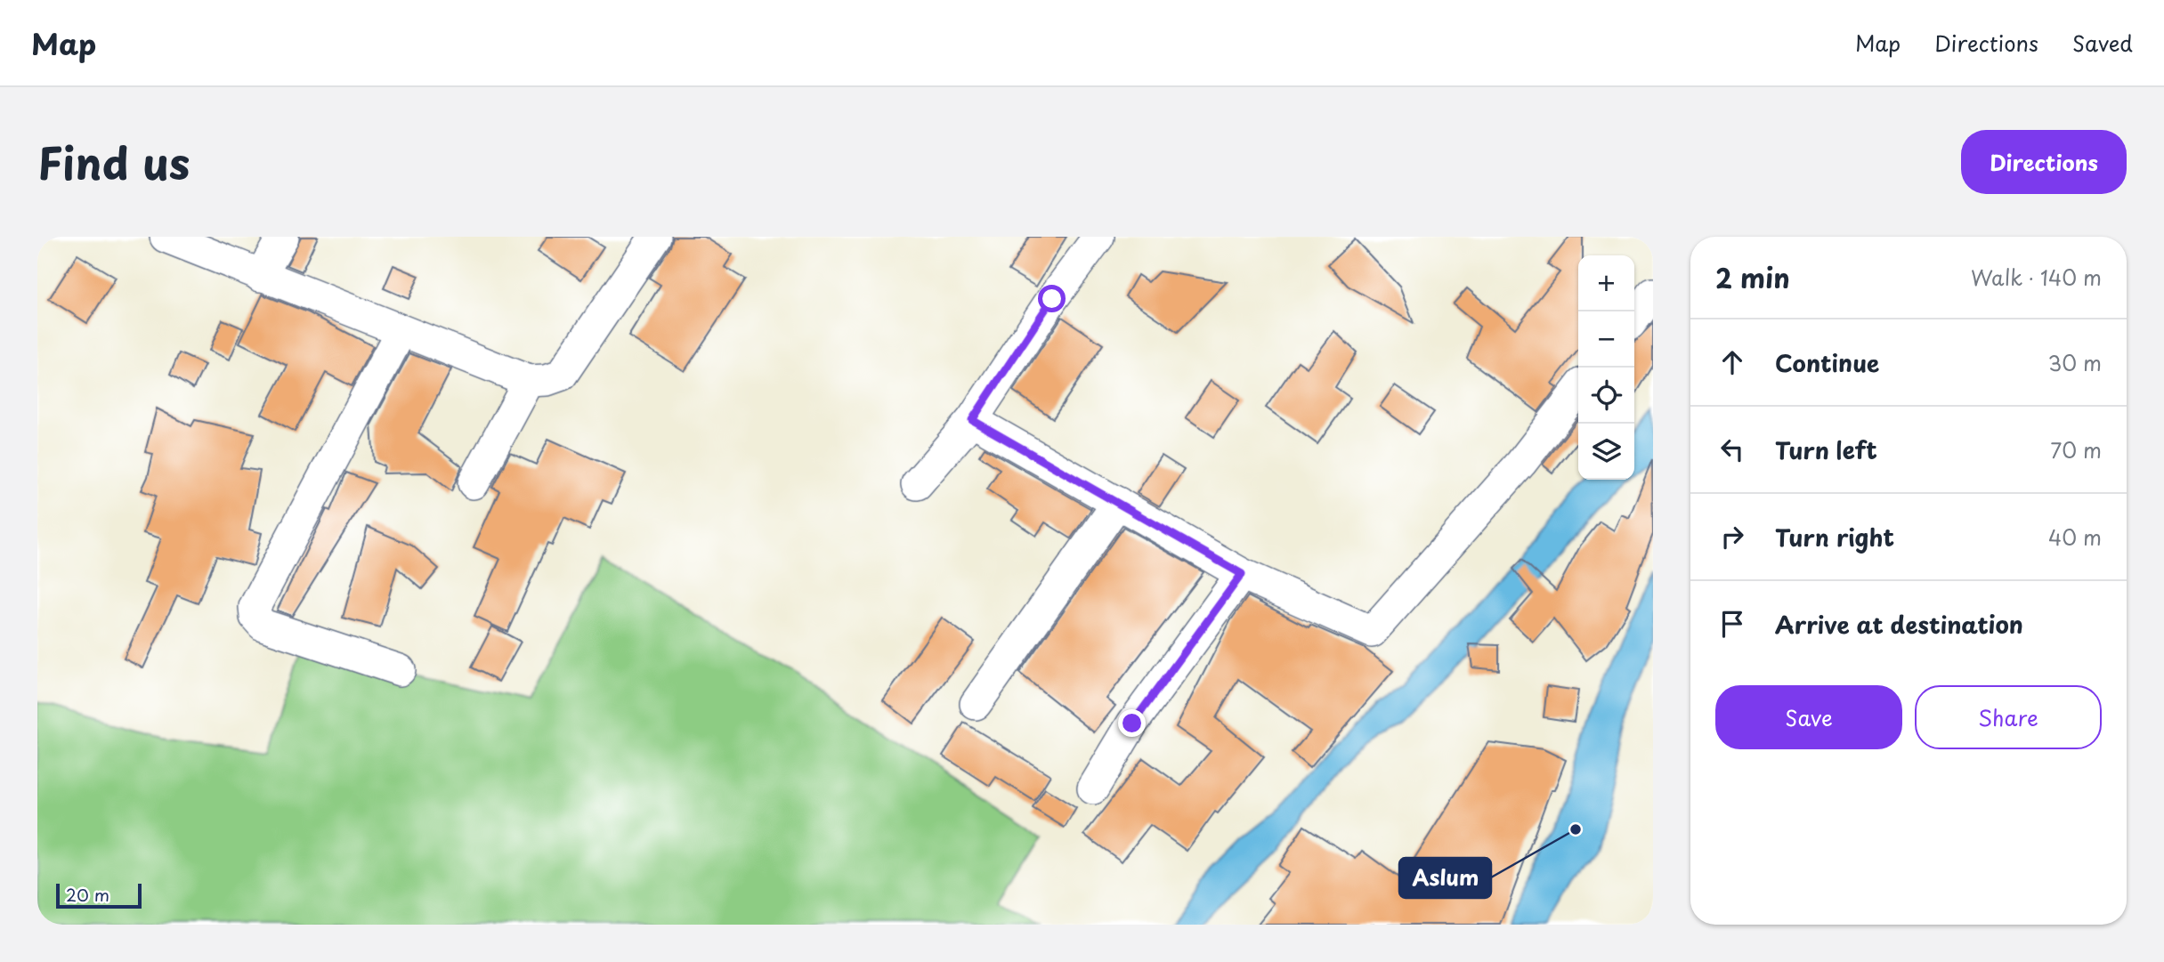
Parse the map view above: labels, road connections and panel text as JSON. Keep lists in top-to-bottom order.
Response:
{
  "places": ["Aslum"],
  "scale_bar": "20 m",
  "page": {
    "header": "Map",
    "nav": ["Map", "Directions", "Saved"],
    "title": "Find us",
    "buttons": [
      "Directions",
      ["Save", "Share"]
    ],
    "heading": ["2 min", "Walk · 140 m"],
    "map_buttons": ["+", "−"],
    "list": [
      ["Continue", "30 m"],
      ["Turn left", "70 m"],
      ["Turn right", "40 m"],
      "Arrive at destination"
    ],
    "scale": "20 m"
  }
}
